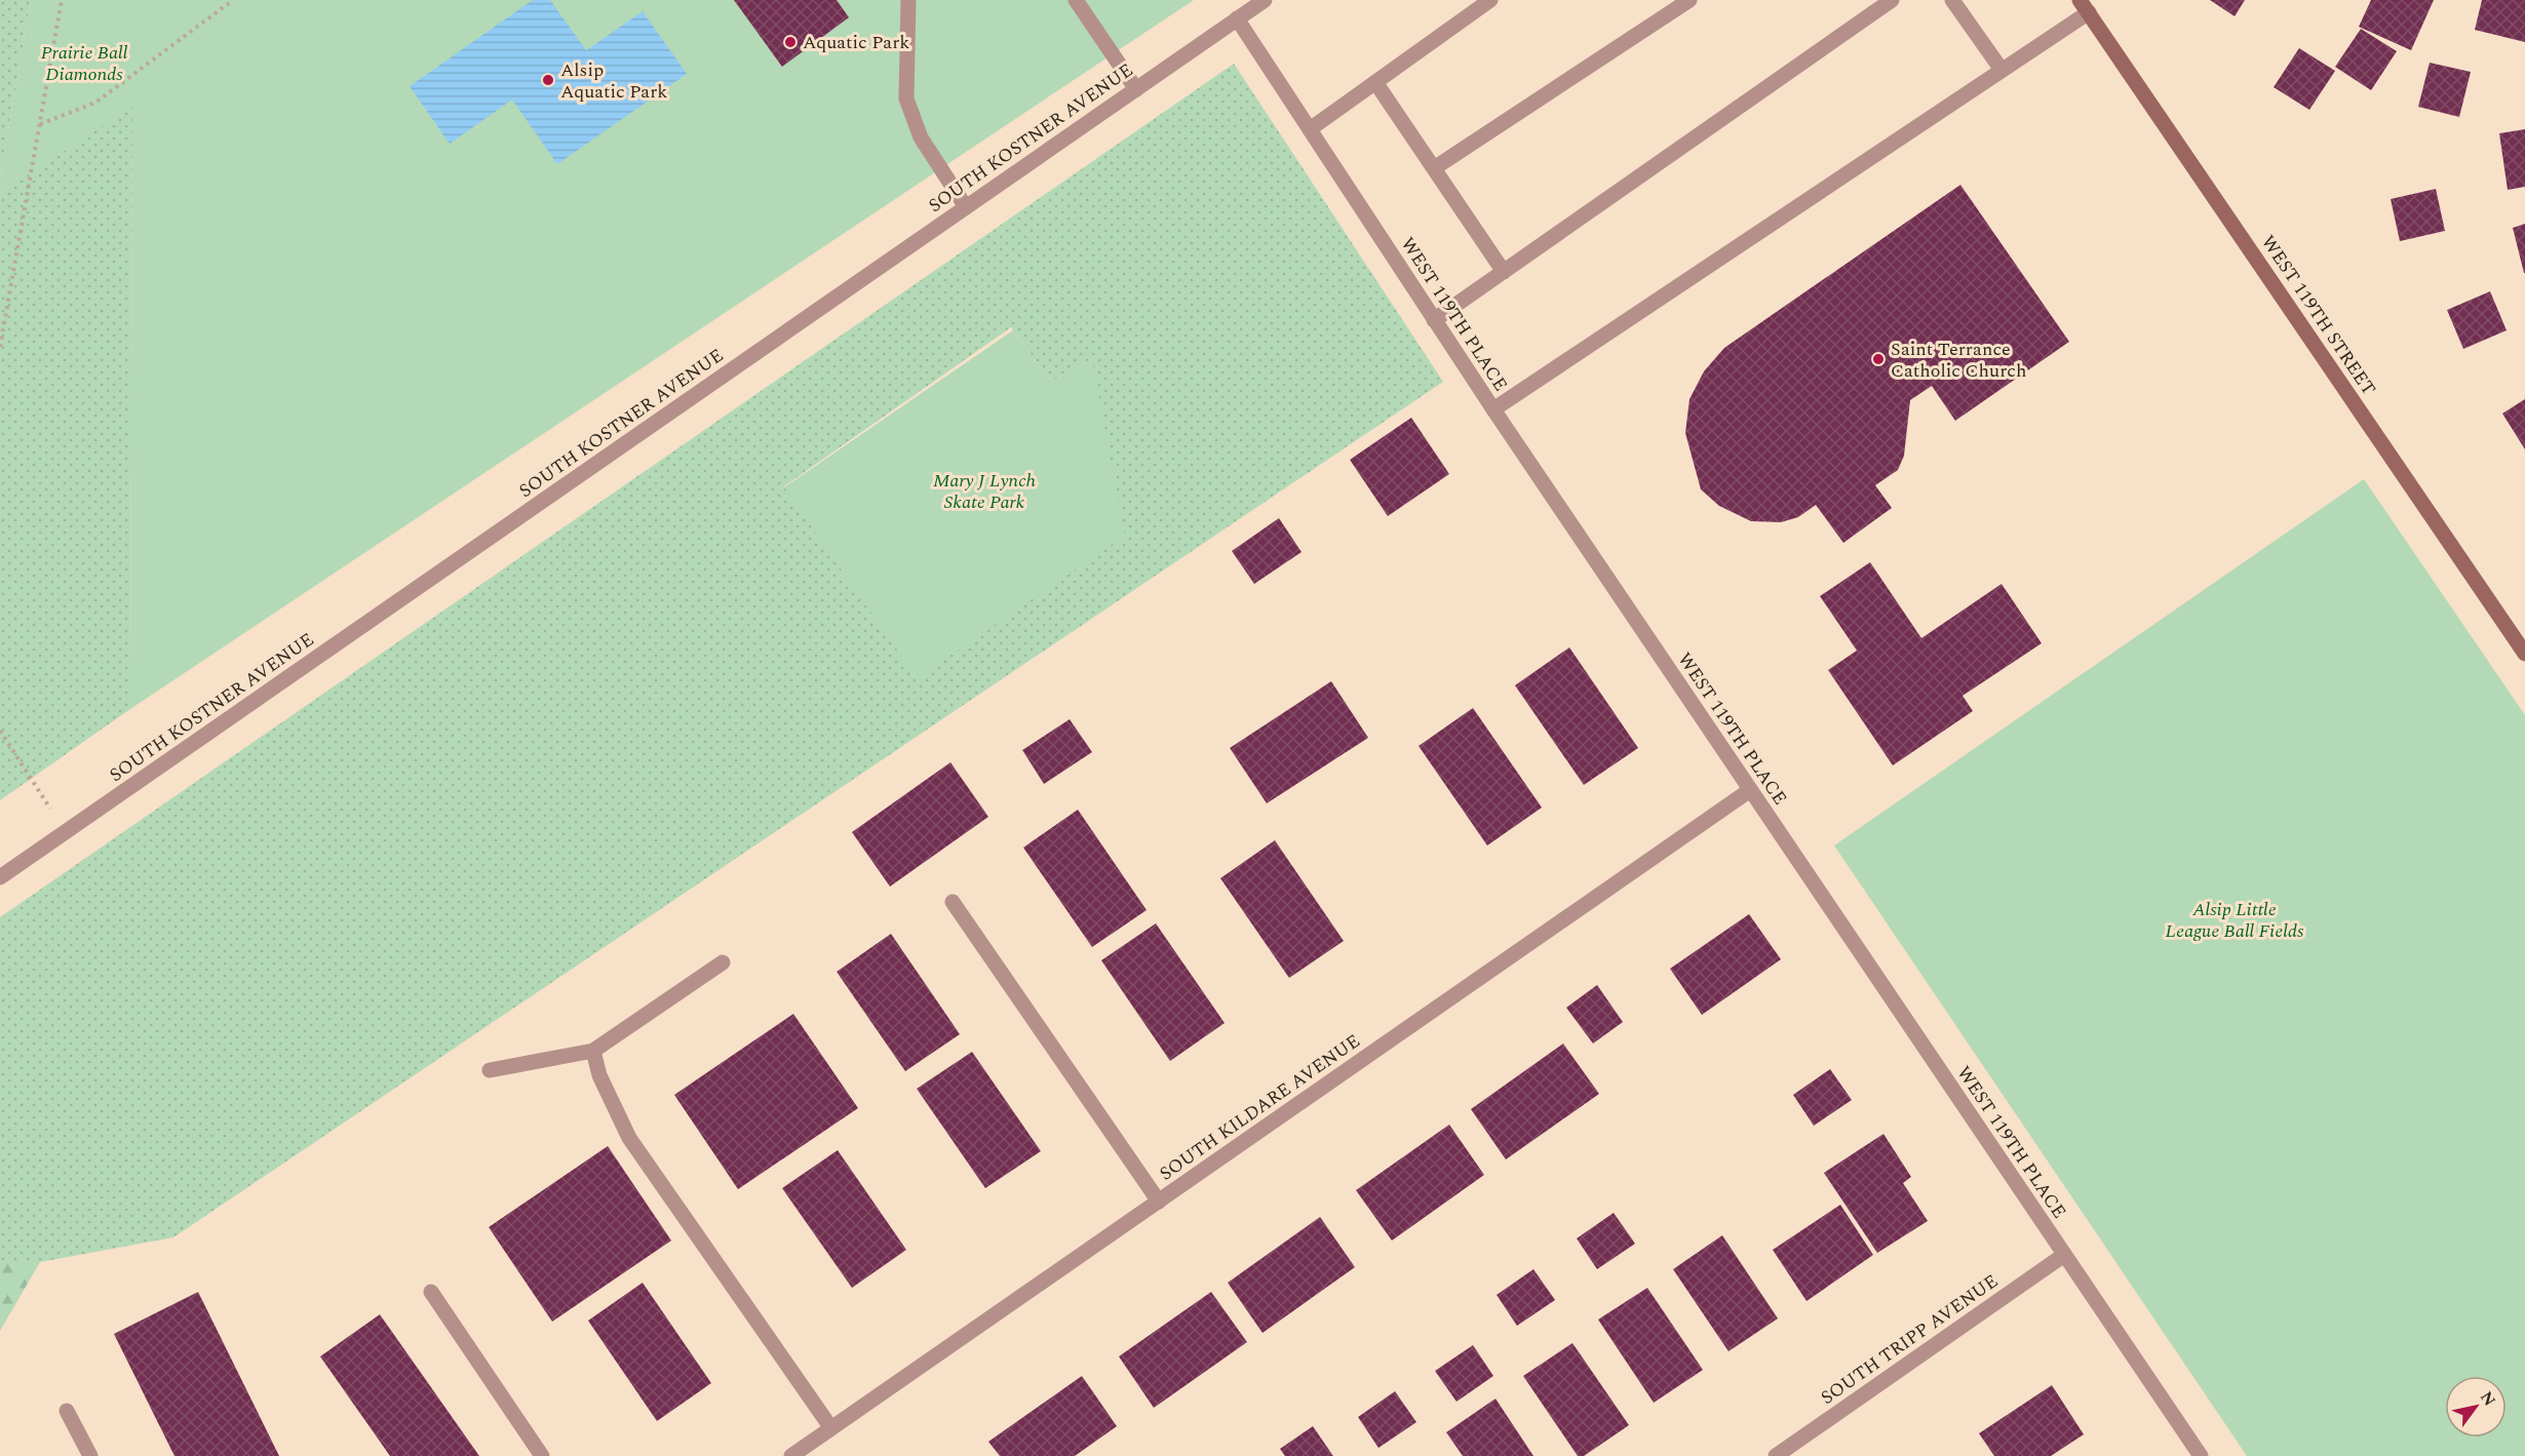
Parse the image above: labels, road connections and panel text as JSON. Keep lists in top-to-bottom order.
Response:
{
  "streets": {
    "street": [
      "SOUTH KOSTNER AVENUE",
      "WEST 119TH PLACE",
      "WEST 119TH STREET",
      "SOUTH KILDARE AVENUE",
      "SOUTH TRIPP AVENUE"
    ]
  },
  "crossings": [
    ["SOUTH KOSTNER AVENUE", "WEST 119TH PLACE"],
    ["WEST 119TH PLACE", "SOUTH KILDARE AVENUE"],
    ["WEST 119TH PLACE", "SOUTH TRIPP AVENUE"]
  ],
  "parks": ["Prairie Ball Diamonds", "Mary J Lynch Skate Park", "Alsip Little League Ball Fields"],
  "places": ["Aquatic Park", "Alsip Aquatic Park", "Saint Terrance Catholic Church"],
  "north": "top right"
}
